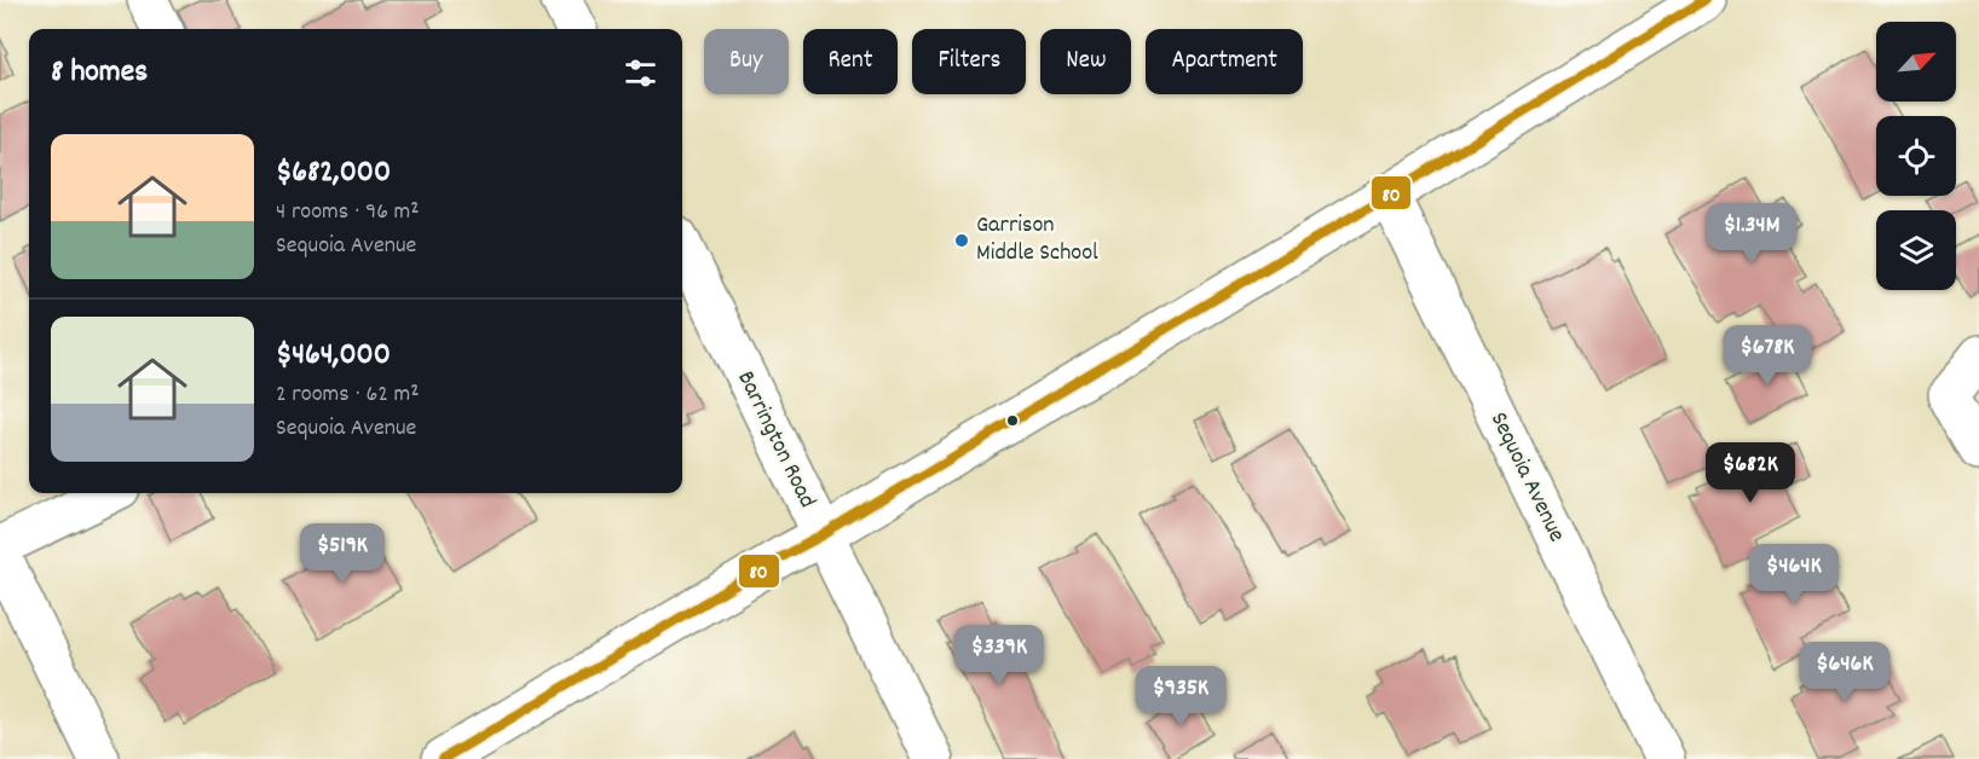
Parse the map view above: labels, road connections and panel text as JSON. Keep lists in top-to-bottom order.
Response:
{
  "streets": {
    "street": ["Barrington Road", "Sequoia Avenue"]
  },
  "places": ["Garrison Middle School"],
  "lines": ["transit line 80"],
  "north": "top right",
  "page": {
    "chip": [
      "Buy",
      "Rent",
      "Filters",
      "New",
      "Apartment"
    ],
    "heading": "8 homes",
    "list": [
      {
        "name": "$682,000",
        "note": "4 rooms · 96 m² · Sequoia Avenue"
      },
      {
        "name": "$464,000",
        "note": "2 rooms · 62 m² · Sequoia Avenue"
      }
    ],
    "price": [
      "$1.34M",
      "$678K",
      "$682K",
      "$519K",
      "$464K",
      "$339K",
      "$646K",
      "$935K"
    ]
  }
}
